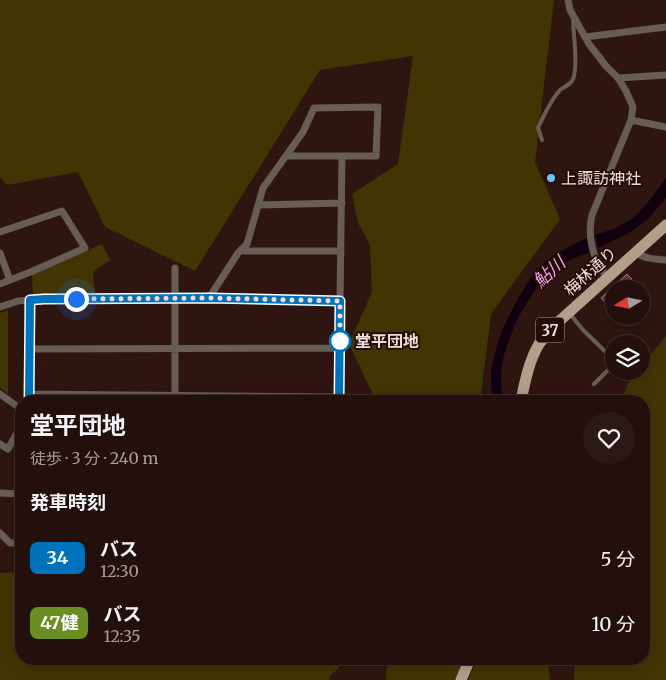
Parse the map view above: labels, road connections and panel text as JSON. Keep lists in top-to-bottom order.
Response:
{
  "streets": {
    "main road": ["梅林通り", "37"]
  },
  "water": ["鮎川"],
  "places": ["上諏訪神社", "堂平団地"],
  "lines": ["bus line 34"],
  "north": "left",
  "page": {
    "heading": [
      ["堂平団地", "徒歩 · 3 分 · 240 m"],
      "発車時刻"
    ],
    "list": [
      {
        "mark": "34",
        "name": "バス",
        "note": "12:30",
        "value": "5 分"
      },
      {
        "mark": "47健",
        "name": "バス",
        "note": "12:35",
        "value": "10 分"
      }
    ]
  }
}
